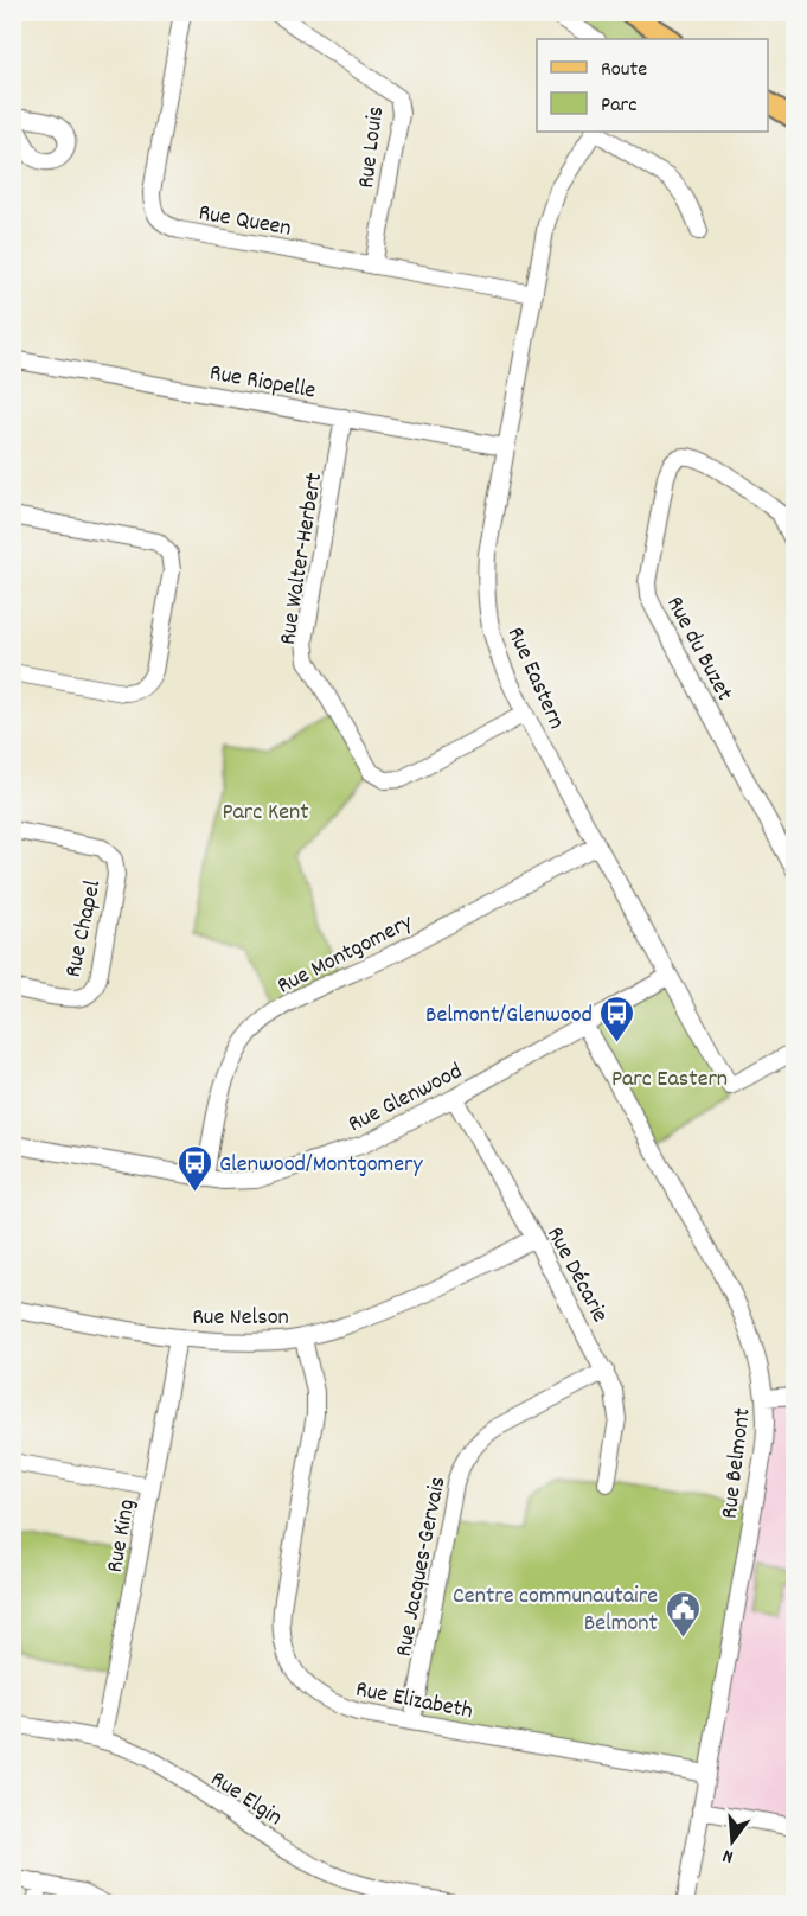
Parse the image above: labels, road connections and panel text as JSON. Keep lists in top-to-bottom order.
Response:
{
  "streets": {
    "street": [
      "Rue Louis",
      "Rue Queen",
      "Rue Riopelle",
      "Rue Walter-Herbert",
      "Rue du Buzet",
      "Rue Eastern",
      "Rue Chapel",
      "Rue Montgomery",
      "Rue Glenwood",
      "Rue Décarie",
      "Rue Nelson",
      "Rue Belmont",
      "Rue King",
      "Rue Jacques-Gervais",
      "Rue Elizabeth",
      "Rue Elgin"
    ]
  },
  "crossings": [
    ["Rue Louis", "Rue Queen"],
    ["Rue Queen", "Rue Eastern"],
    ["Rue Riopelle", "Rue Walter-Herbert"],
    ["Rue Riopelle", "Rue Eastern"],
    ["Rue Walter-Herbert", "Rue Eastern"],
    ["Rue Eastern", "Rue Montgomery"],
    ["Rue Eastern", "Rue Glenwood"],
    ["Rue Montgomery", "Rue Glenwood"],
    ["Rue Glenwood", "Rue Décarie"],
    ["Rue Glenwood", "Rue Belmont"],
    ["Rue Décarie", "Rue Nelson"],
    ["Rue Décarie", "Rue Jacques-Gervais"],
    ["Rue Nelson", "Rue King"],
    ["Rue Nelson", "Rue Elizabeth"],
    ["Rue Belmont", "Rue Elizabeth"],
    ["Rue King", "Rue Elgin"],
    ["Rue Jacques-Gervais", "Rue Elizabeth"]
  ],
  "parks": ["Parc Kent", "Parc Eastern"],
  "places": {
    "bus stop": ["Belmont/Glenwood", "Glenwood/Montgomery"],
    "public building": ["Centre communautaire Belmont"]
  },
  "legend": ["Route", "Parc"],
  "north": "bottom"
}
